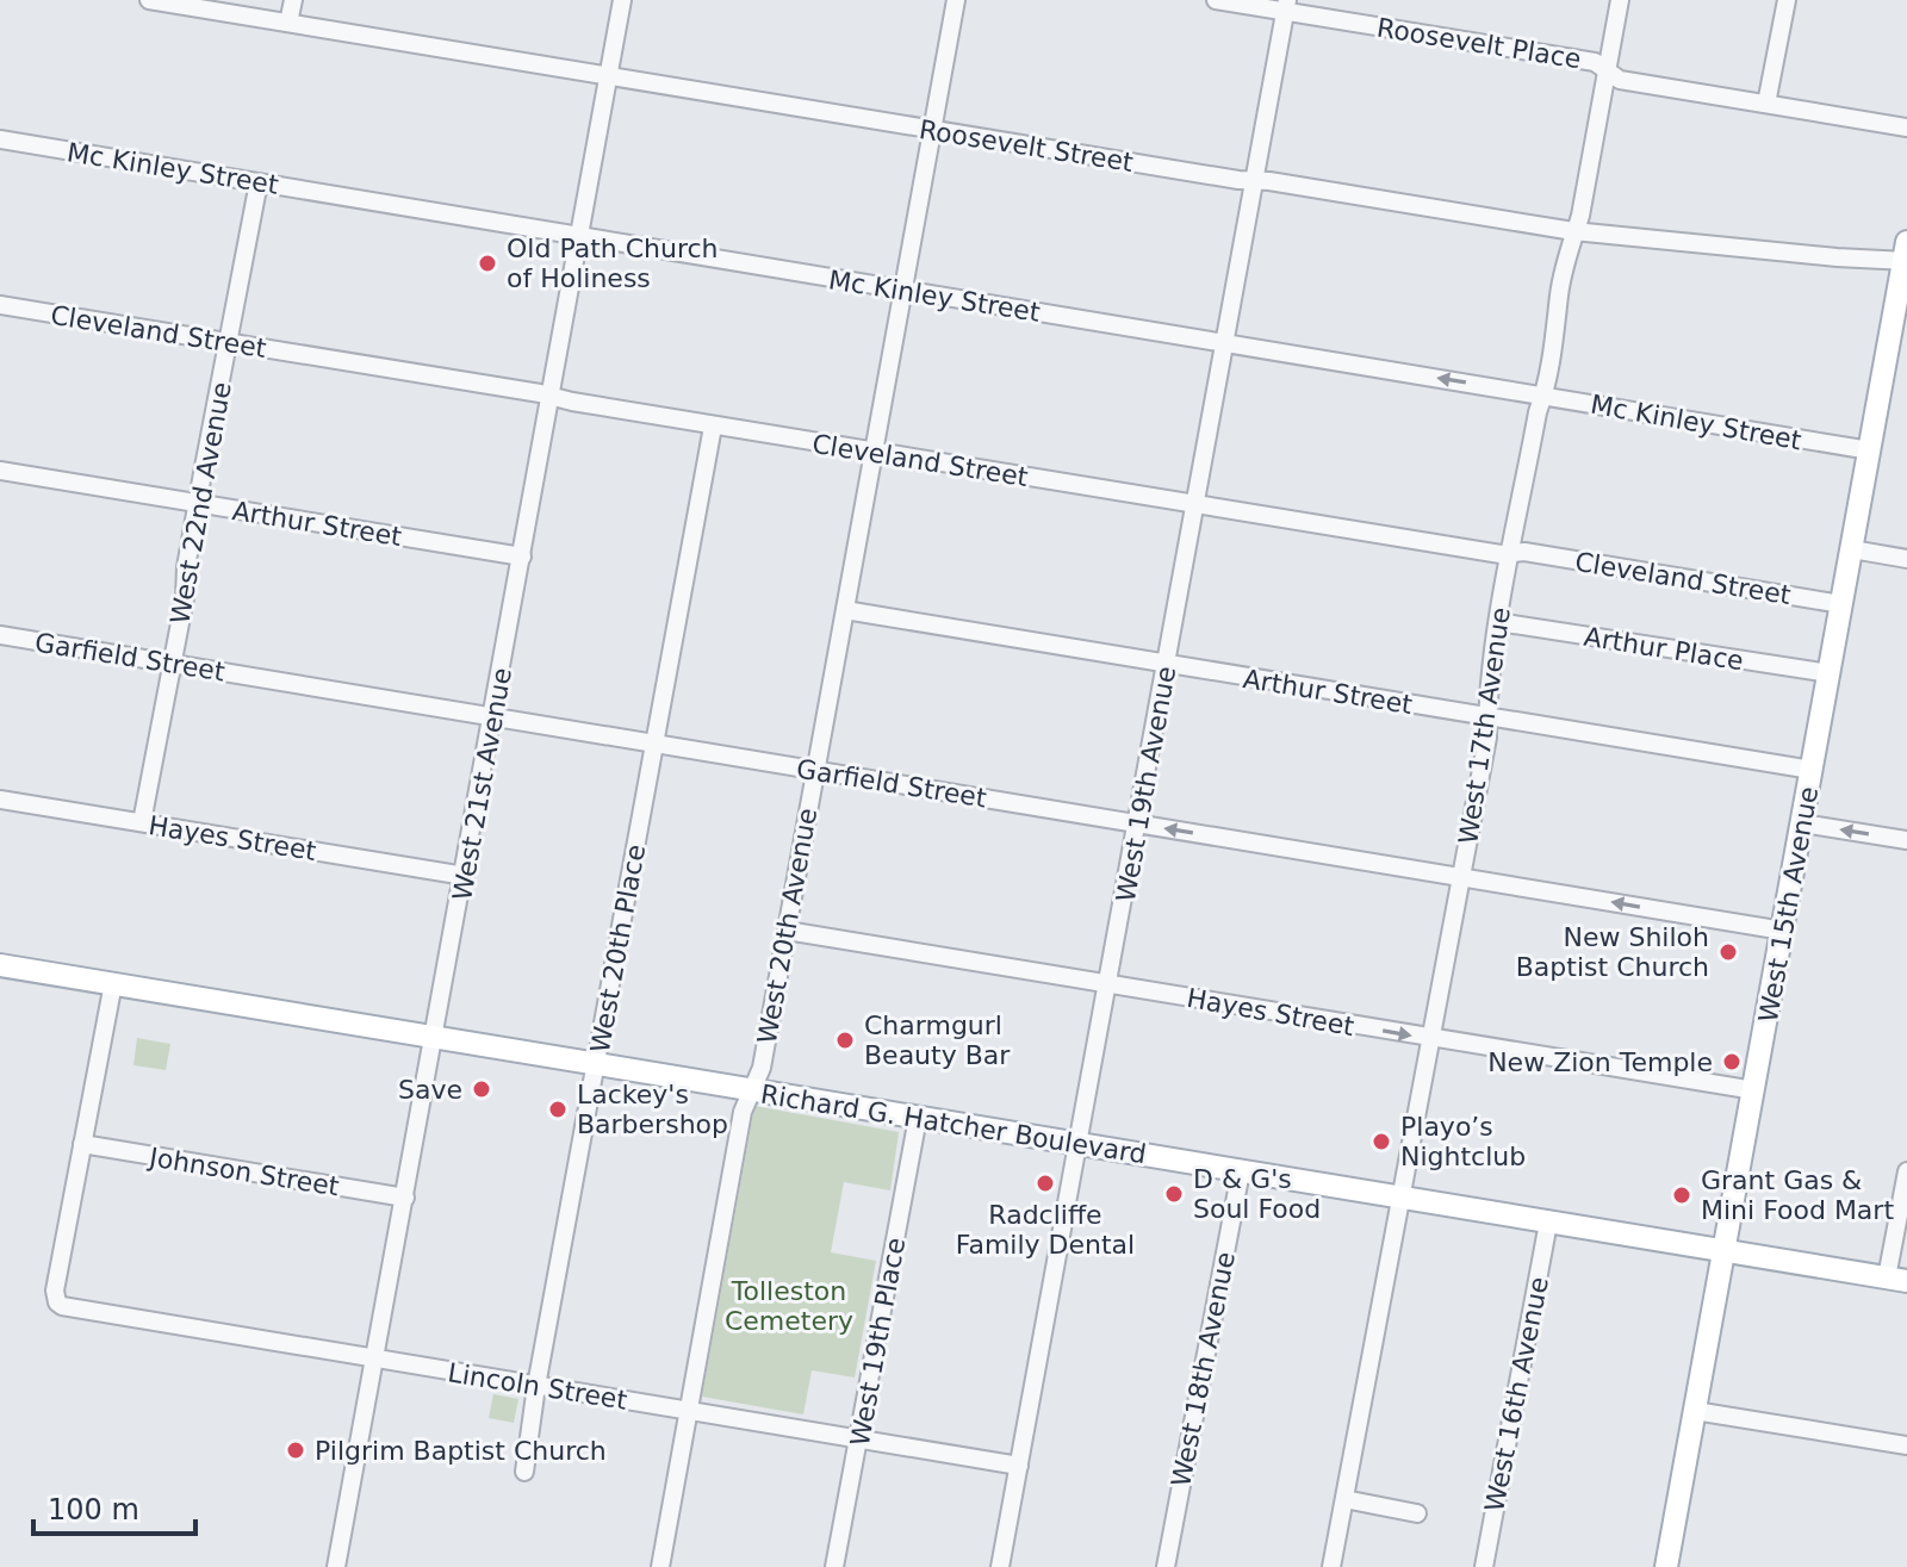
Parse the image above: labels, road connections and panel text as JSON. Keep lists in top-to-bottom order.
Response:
{
  "streets": {
    "main road": ["West 15th Avenue", "Richard G. Hatcher Boulevard"],
    "street": [
      "Roosevelt Place",
      "Roosevelt Street",
      "Mc Kinley Street",
      "Cleveland Street",
      "West 22nd Avenue",
      "Arthur Street",
      "Arthur Place",
      "Garfield Street",
      "West 17th Avenue",
      "West 21st Avenue",
      "West 19th Avenue",
      "Hayes Street",
      "West 20th Avenue",
      "West 20th Place",
      "Johnson Street",
      "West 19th Place",
      "West 18th Avenue",
      "Lincoln Street",
      "West 16th Avenue"
    ]
  },
  "crossings": [
    ["Roosevelt Place", "West 17th Avenue"],
    ["Roosevelt Place", "West 19th Avenue"],
    ["Roosevelt Street", "West 17th Avenue"],
    ["Roosevelt Street", "West 21st Avenue"],
    ["Roosevelt Street", "West 19th Avenue"],
    ["Roosevelt Street", "West 15th Avenue"],
    ["Roosevelt Street", "West 20th Avenue"],
    ["Mc Kinley Street", "West 22nd Avenue"],
    ["Mc Kinley Street", "West 17th Avenue"],
    ["Mc Kinley Street", "West 21st Avenue"],
    ["Mc Kinley Street", "West 19th Avenue"],
    ["Mc Kinley Street", "West 15th Avenue"],
    ["Mc Kinley Street", "West 20th Avenue"],
    ["Cleveland Street", "West 22nd Avenue"],
    ["Cleveland Street", "West 17th Avenue"],
    ["Cleveland Street", "West 21st Avenue"],
    ["Cleveland Street", "West 19th Avenue"],
    ["Cleveland Street", "West 15th Avenue"],
    ["Cleveland Street", "West 20th Avenue"],
    ["Cleveland Street", "West 20th Place"],
    ["West 22nd Avenue", "Arthur Street"],
    ["West 22nd Avenue", "Garfield Street"],
    ["West 22nd Avenue", "Hayes Street"],
    ["Arthur Street", "West 17th Avenue"],
    ["Arthur Street", "West 21st Avenue"],
    ["Arthur Street", "West 19th Avenue"],
    ["Arthur Street", "West 15th Avenue"],
    ["Arthur Street", "West 20th Avenue"],
    ["Arthur Place", "West 17th Avenue"],
    ["Arthur Place", "West 15th Avenue"],
    ["Garfield Street", "West 17th Avenue"],
    ["Garfield Street", "West 21st Avenue"],
    ["Garfield Street", "West 19th Avenue"],
    ["Garfield Street", "West 15th Avenue"],
    ["Garfield Street", "West 20th Avenue"],
    ["Garfield Street", "West 20th Place"],
    ["West 17th Avenue", "Hayes Street"],
    ["West 17th Avenue", "Richard G. Hatcher Boulevard"],
    ["West 21st Avenue", "Hayes Street"],
    ["West 21st Avenue", "Richard G. Hatcher Boulevard"],
    ["West 21st Avenue", "Johnson Street"],
    ["West 21st Avenue", "Lincoln Street"],
    ["West 19th Avenue", "Hayes Street"],
    ["West 19th Avenue", "Richard G. Hatcher Boulevard"],
    ["West 19th Avenue", "Lincoln Street"],
    ["Hayes Street", "West 15th Avenue"],
    ["Hayes Street", "West 20th Avenue"],
    ["West 15th Avenue", "Richard G. Hatcher Boulevard"],
    ["West 20th Avenue", "Richard G. Hatcher Boulevard"],
    ["West 20th Avenue", "Lincoln Street"],
    ["West 20th Place", "Richard G. Hatcher Boulevard"],
    ["West 20th Place", "Lincoln Street"],
    ["Richard G. Hatcher Boulevard", "West 19th Place"],
    ["Richard G. Hatcher Boulevard", "West 18th Avenue"],
    ["Richard G. Hatcher Boulevard", "West 16th Avenue"],
    ["Johnson Street", "Lincoln Street"],
    ["West 19th Place", "Lincoln Street"]
  ],
  "one_way": ["Garfield Street"],
  "parks": ["Tolleston Cemetery"],
  "places": [
    "Old Path Church of Holiness",
    "New Shiloh Baptist Church",
    "Charmgurl Beauty Bar",
    "New Zion Temple",
    "Save",
    "Lackey's Barbershop",
    "Playo’s Nightclub",
    "Radcliffe Family Dental",
    "D & G's Soul Food",
    "Grant Gas & Mini Food Mart",
    "Pilgrim Baptist Church"
  ],
  "scale_bar": "100 m"
}
